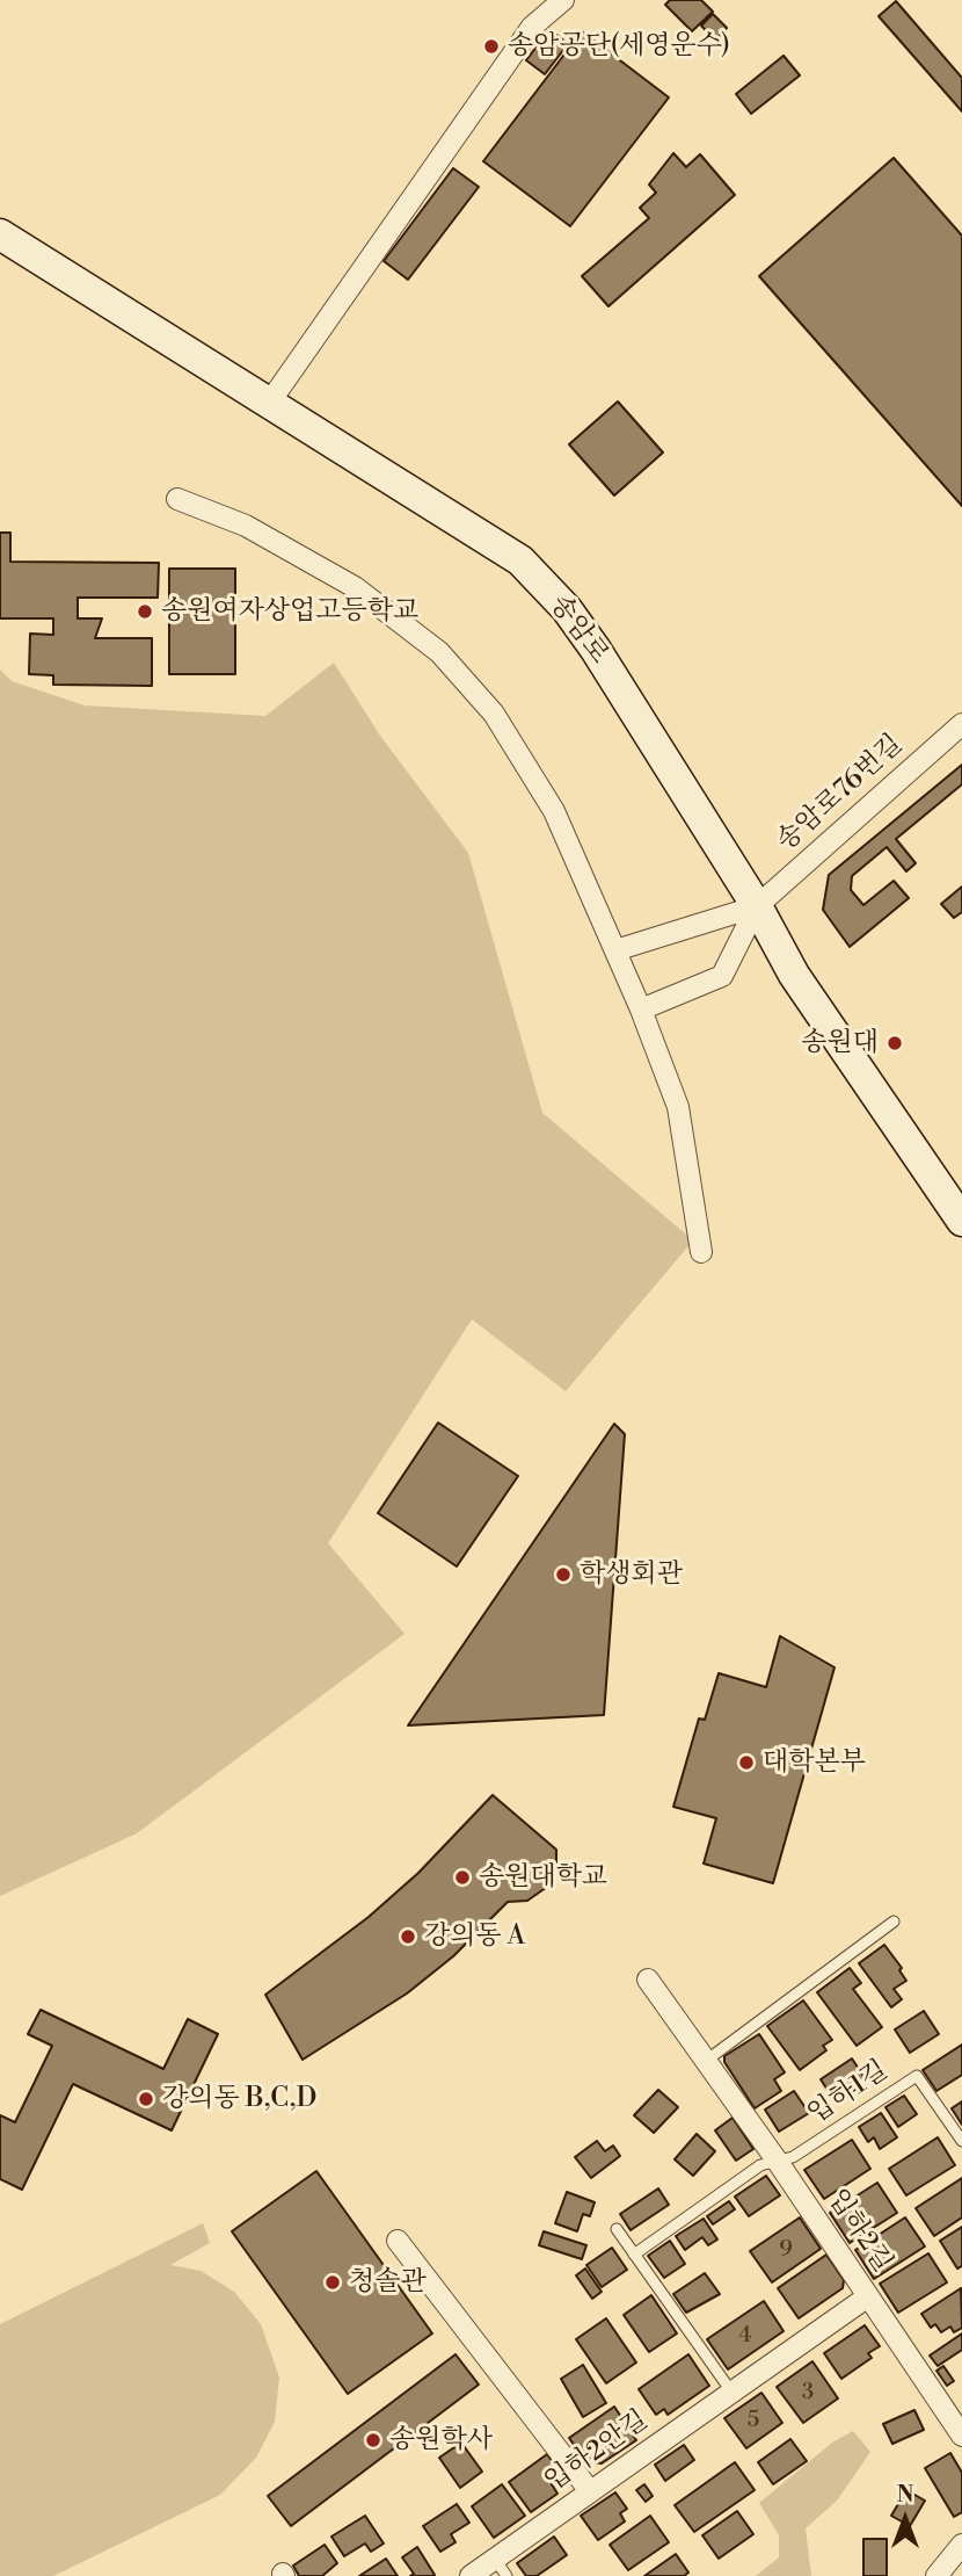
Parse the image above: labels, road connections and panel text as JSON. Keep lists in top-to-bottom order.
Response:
{
  "streets": {
    "main road": ["송암로"],
    "street": ["송암로76번길", "입하2길", "입하2안길"],
    "lane": ["입하1길"]
  },
  "crossings": [
    ["송암로", "송암로76번길"],
    ["입하1길", "입하2길"],
    ["입하2길", "입하2안길"]
  ],
  "places": [
    "송암공단(세영운수)",
    "송원여자상업고등학교",
    "송원대",
    "학생회관",
    "대학본부",
    "송원대학교",
    "강의동 A",
    "강의동 B,C,D",
    "청솔관",
    "송원학사"
  ],
  "house_numbers": [
    "9",
    "4",
    "3",
    "5"
  ],
  "north": "top"
}
